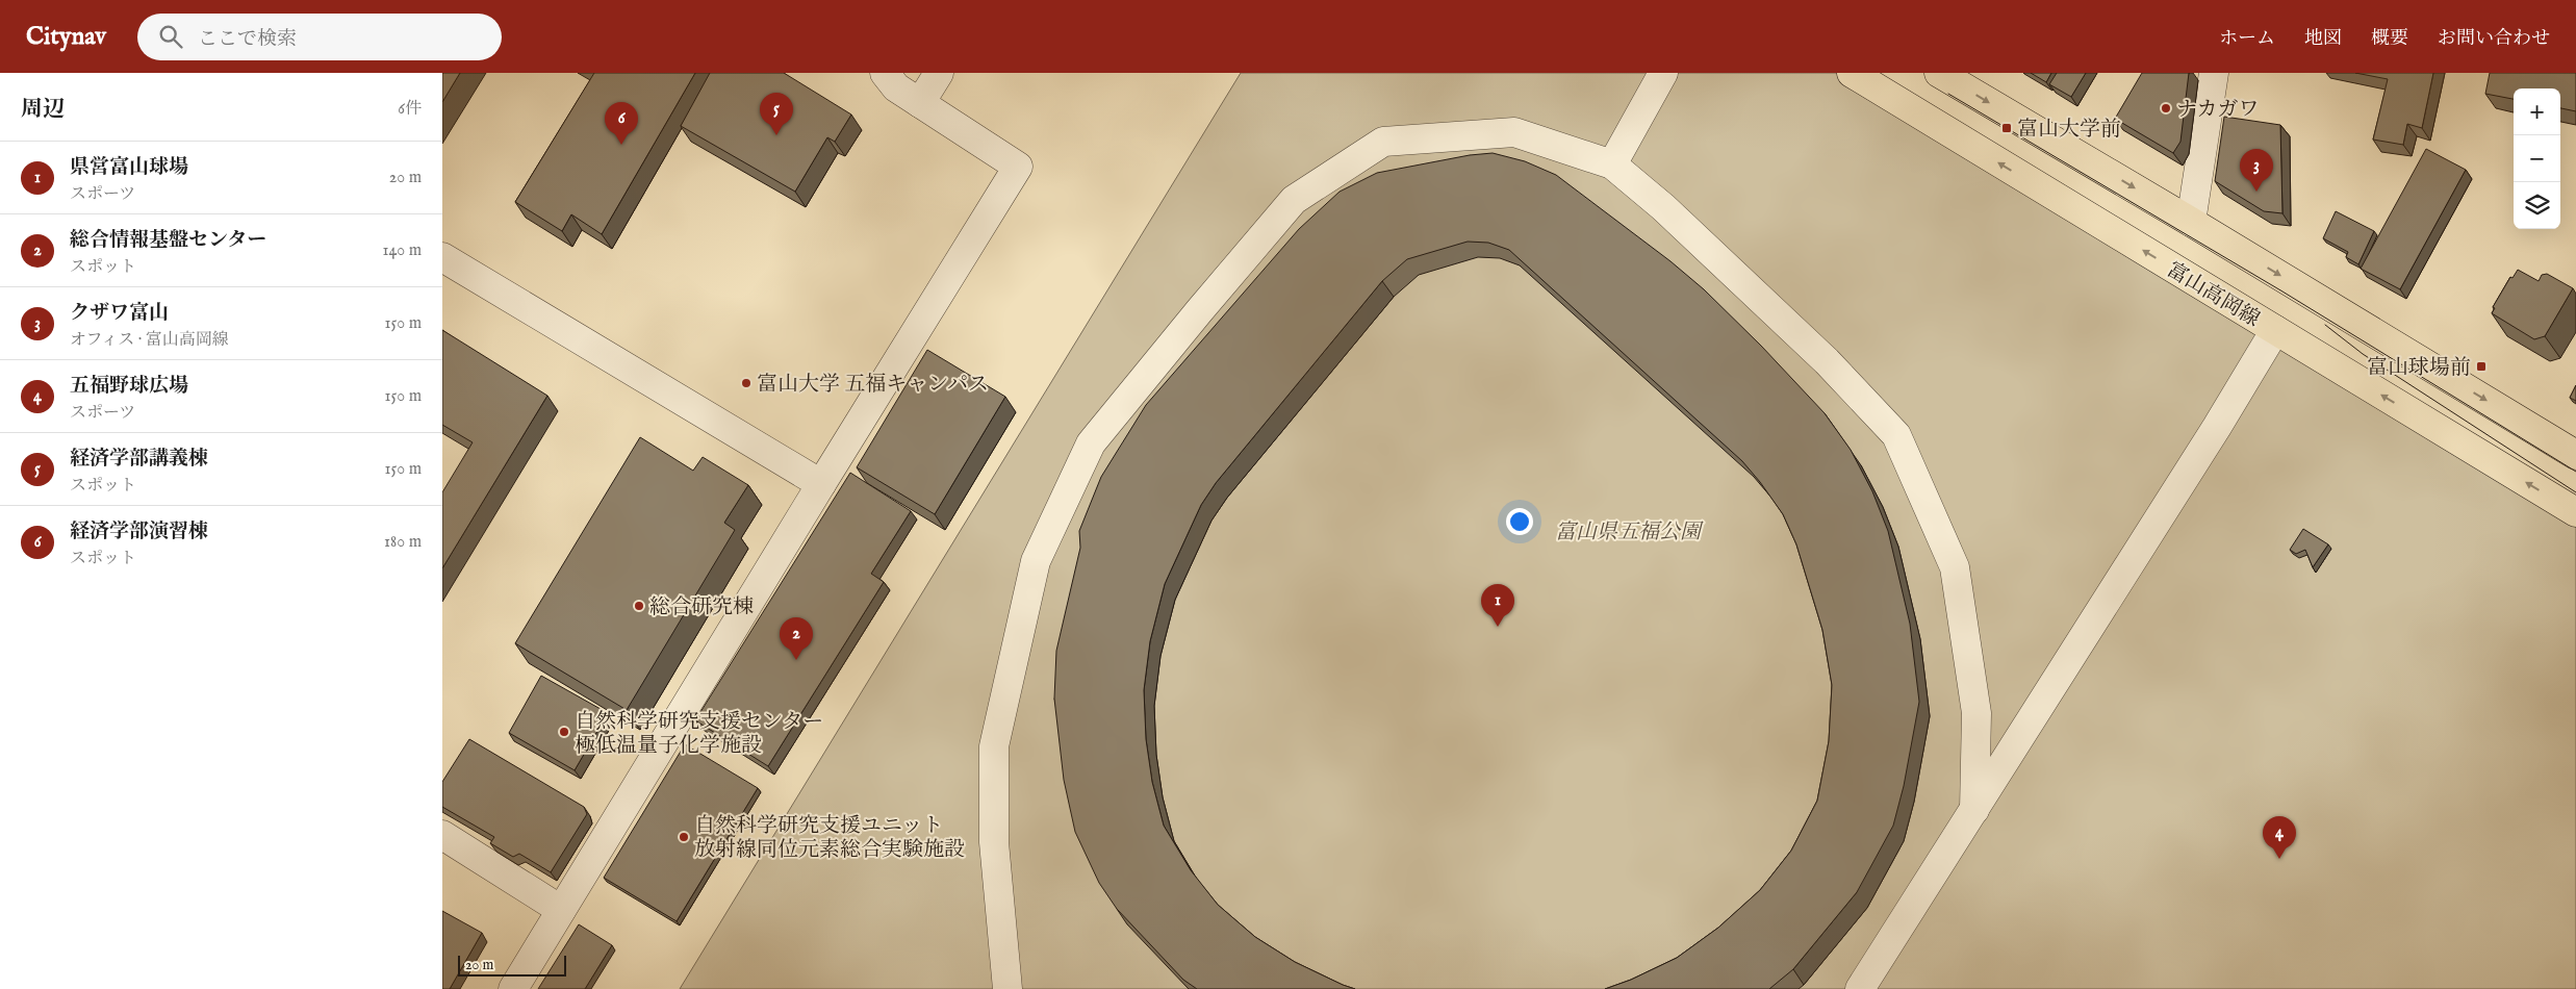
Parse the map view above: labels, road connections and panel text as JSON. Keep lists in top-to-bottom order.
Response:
{
  "streets": {
    "main road": ["富山高岡線"]
  },
  "parks": ["富山県五福公園"],
  "places": {
    "other": [
      "ナカガワ",
      "富山大学 五福キャンパス",
      "総合研究棟",
      "自然科学研究支援センター 極低温量子化学施設",
      "自然科学研究支援ユニット 放射線同位元素総合実験施設"
    ],
    "transit": ["富山大学前", "富山球場前"]
  },
  "scale_bar": "20 m",
  "page": {
    "header": "Citynav",
    "search": "ここで検索",
    "nav": [
      "ホーム",
      "地図",
      "概要",
      "お問い合わせ"
    ],
    "heading": ["周辺", "6件"],
    "map_buttons": ["+", "−"],
    "pins": [
      "5",
      "6",
      "3",
      "1",
      "2",
      "4"
    ],
    "list": [
      {
        "mark": "1",
        "name": "県営富山球場",
        "note": "スポーツ",
        "value": "20 m"
      },
      {
        "mark": "2",
        "name": "総合情報基盤センター",
        "note": "スポット",
        "value": "140 m"
      },
      {
        "mark": "3",
        "name": "クザワ富山",
        "note": "オフィス · 富山高岡線",
        "value": "150 m"
      },
      {
        "mark": "4",
        "name": "五福野球広場",
        "note": "スポーツ",
        "value": "150 m"
      },
      {
        "mark": "5",
        "name": "経済学部講義棟",
        "note": "スポット",
        "value": "150 m"
      },
      {
        "mark": "6",
        "name": "経済学部演習棟",
        "note": "スポット",
        "value": "180 m"
      }
    ],
    "scale": "20 m"
  }
}
